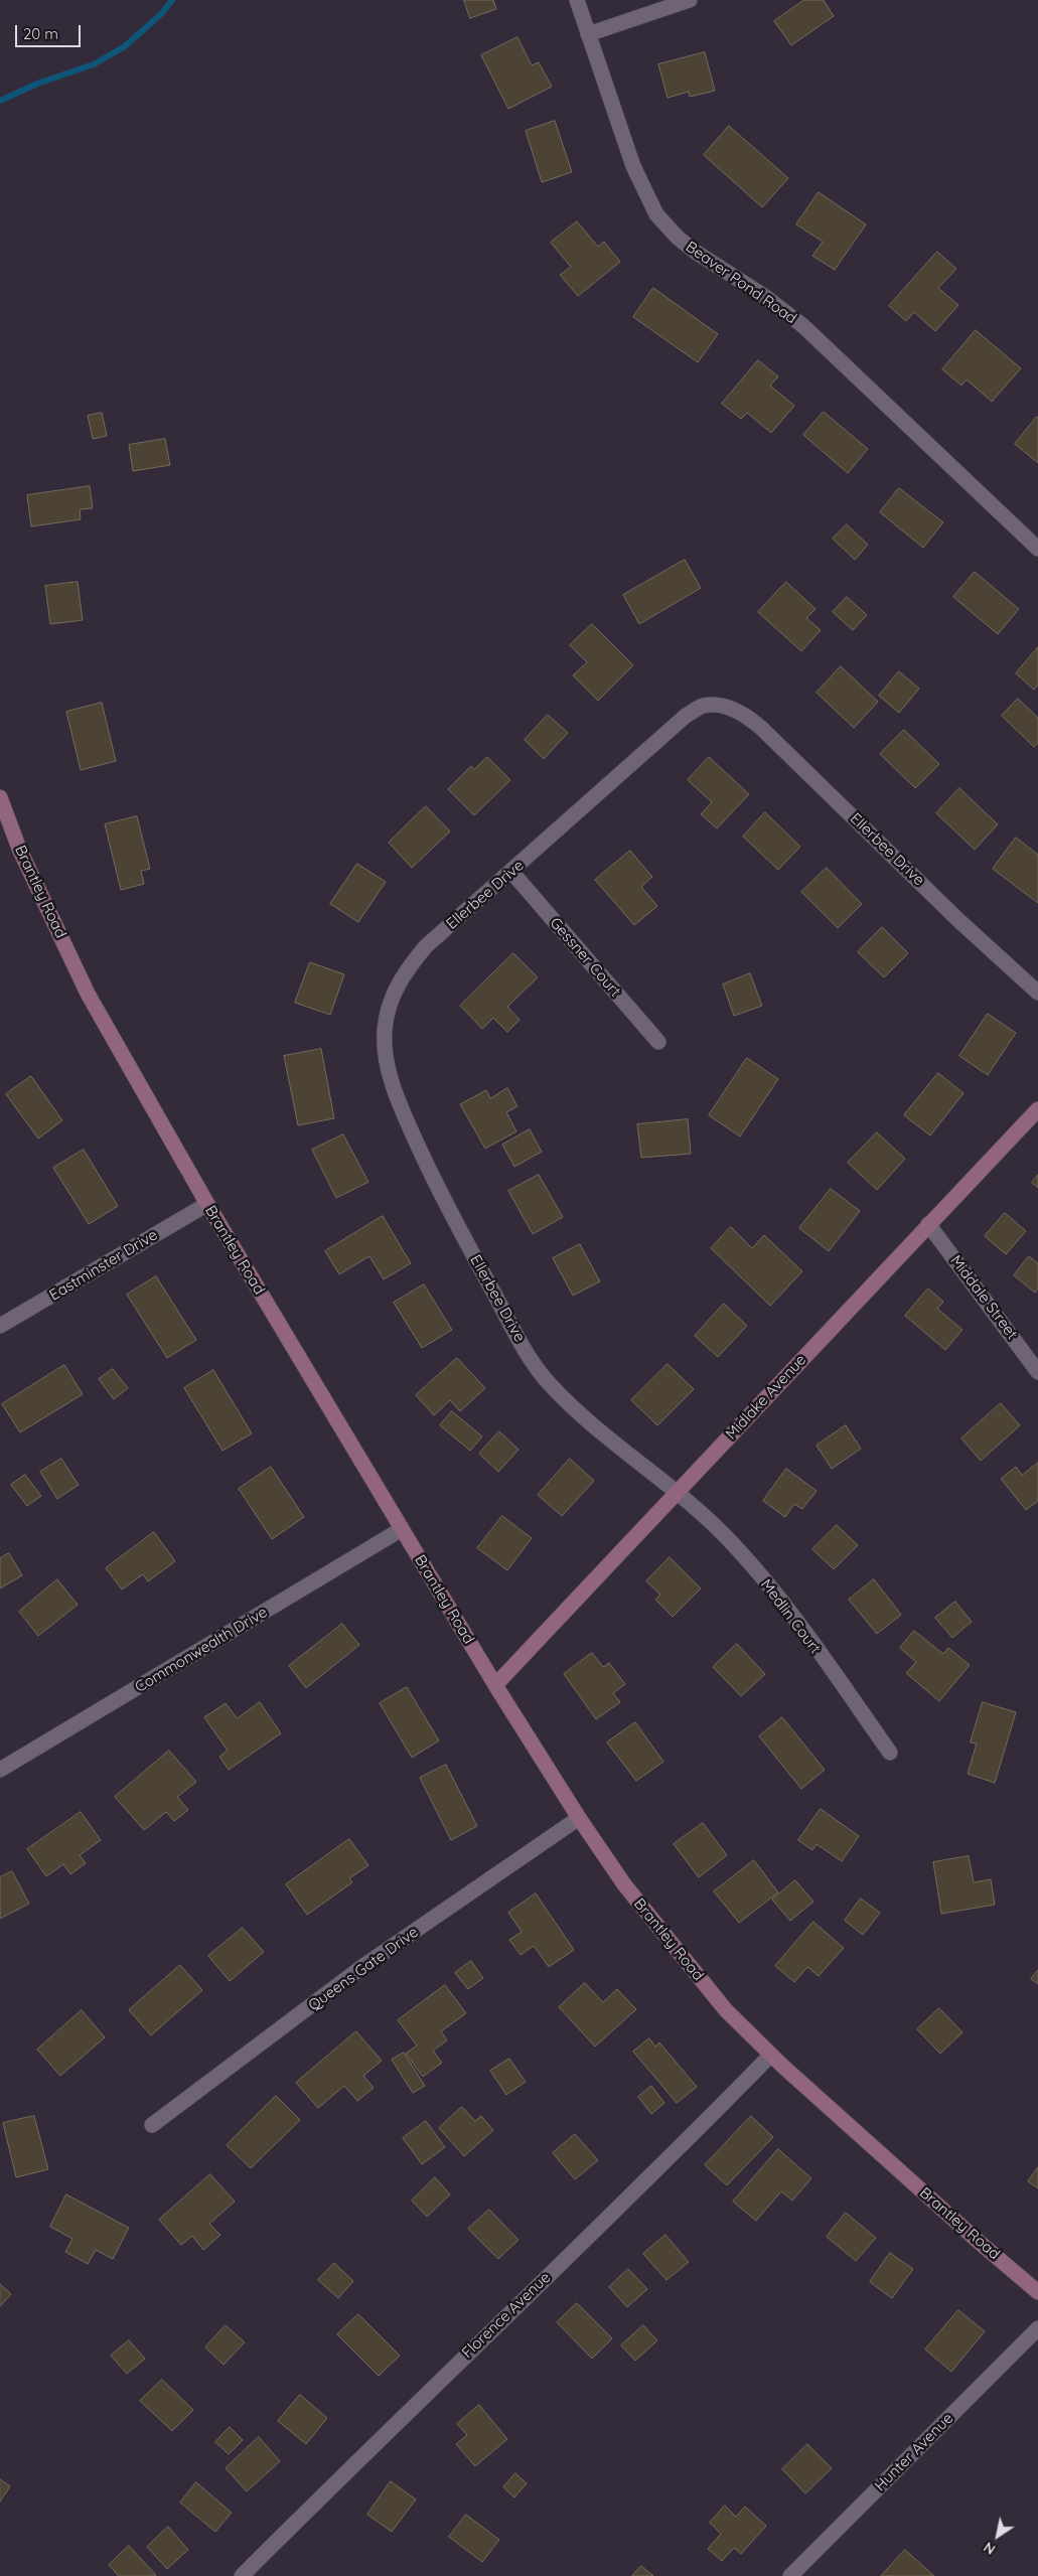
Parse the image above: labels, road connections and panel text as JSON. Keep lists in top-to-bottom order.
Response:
{
  "streets": {
    "street": [
      "Beaver Pond Road",
      "Ellerbee Drive",
      "Brantley Road",
      "Gessner Court",
      "Eastminster Drive",
      "Middale Street",
      "Midlake Avenue",
      "Medlin Court",
      "Commonwealth Drive",
      "Queens Gate Drive",
      "Florence Avenue",
      "Hunter Avenue"
    ]
  },
  "crossings": [
    ["Ellerbee Drive", "Gessner Court"],
    ["Ellerbee Drive", "Midlake Avenue"],
    ["Ellerbee Drive", "Medlin Court"],
    ["Brantley Road", "Eastminster Drive"],
    ["Brantley Road", "Midlake Avenue"],
    ["Brantley Road", "Commonwealth Drive"],
    ["Brantley Road", "Queens Gate Drive"],
    ["Brantley Road", "Florence Avenue"],
    ["Middale Street", "Midlake Avenue"],
    ["Midlake Avenue", "Medlin Court"]
  ],
  "scale_bar": "20 m",
  "north": "bottom left"
}
